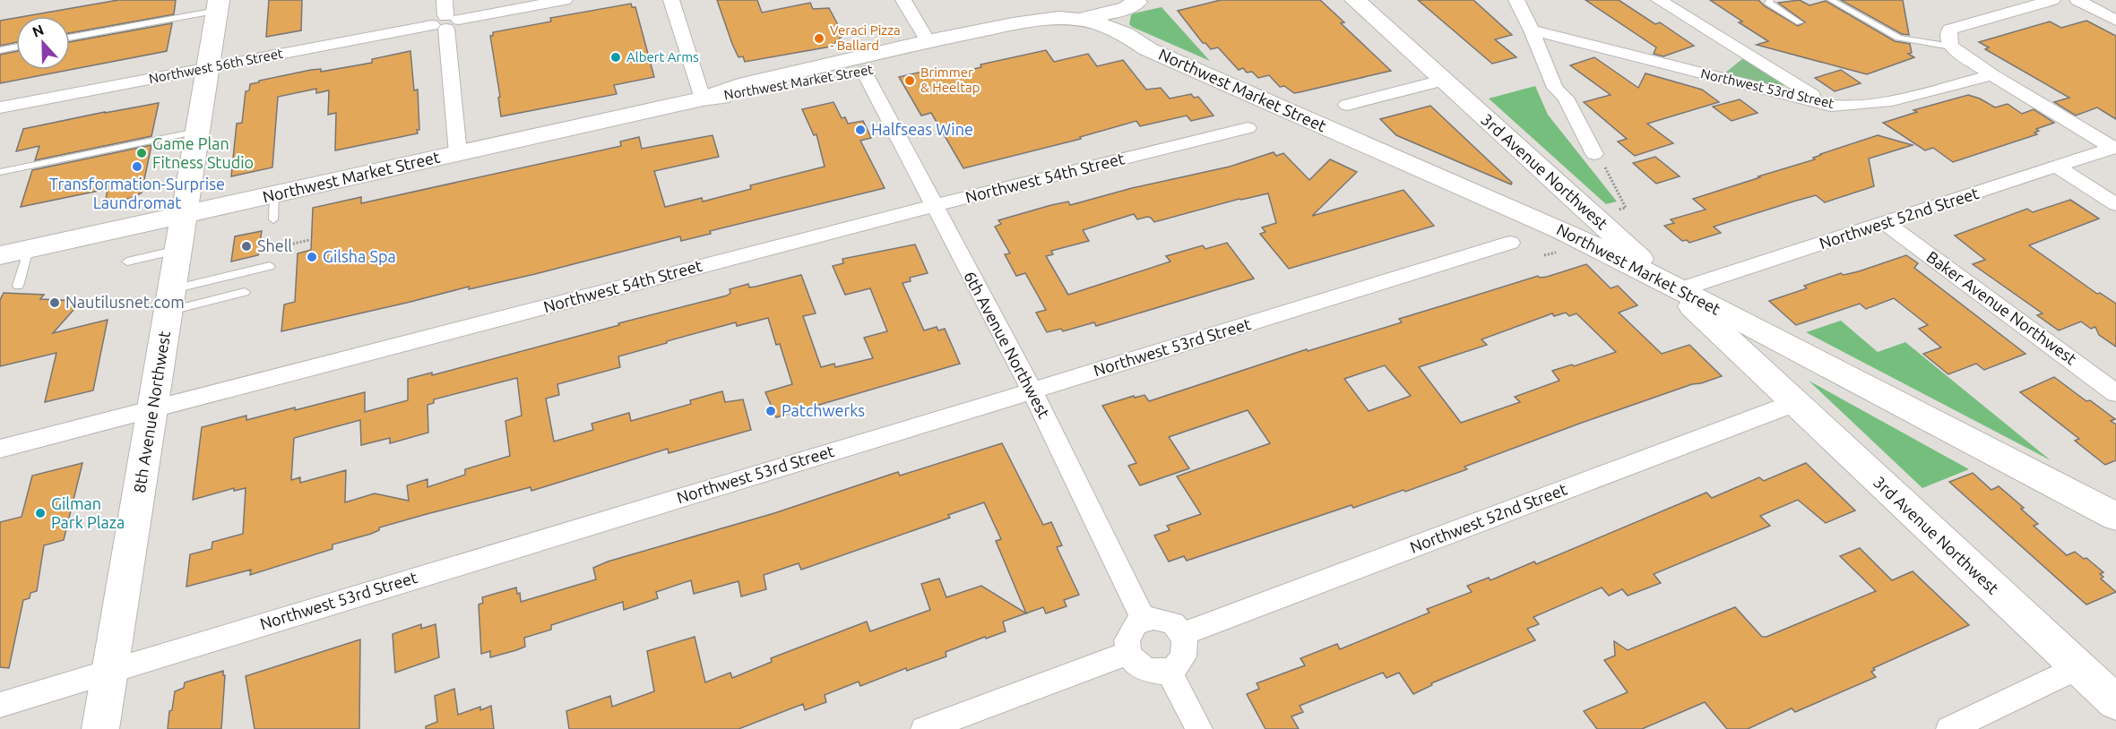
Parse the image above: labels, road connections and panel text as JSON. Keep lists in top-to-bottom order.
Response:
{
  "streets": {
    "main road": ["Northwest Market Street", "3rd Avenue Northwest", "8th Avenue Northwest"],
    "street": [
      "Northwest 56th Street",
      "Northwest 53rd Street",
      "Northwest 54th Street",
      "Northwest 52nd Street",
      "Baker Avenue Northwest",
      "6th Avenue Northwest"
    ]
  },
  "crossings": [
    ["Northwest 56th Street", "8th Avenue Northwest"],
    ["Northwest Market Street", "3rd Avenue Northwest"],
    ["Northwest Market Street", "Northwest 52nd Street"],
    ["Northwest Market Street", "6th Avenue Northwest"],
    ["Northwest Market Street", "8th Avenue Northwest"],
    ["Northwest 53rd Street", "6th Avenue Northwest"],
    ["Northwest 53rd Street", "8th Avenue Northwest"],
    ["3rd Avenue Northwest", "Northwest 52nd Street"],
    ["Northwest 54th Street", "6th Avenue Northwest"],
    ["Northwest 54th Street", "8th Avenue Northwest"],
    ["Northwest 52nd Street", "Baker Avenue Northwest"],
    ["Northwest 52nd Street", "6th Avenue Northwest"]
  ],
  "places": [
    "Veraci Pizza - Ballard",
    "Albert Arms",
    "Brimmer & Heeltap",
    "Halfseas Wine",
    "Game Plan Fitness Studio",
    "Transformation-Surprise Laundromat",
    "Shell",
    "Gilsha Spa",
    "Nautilusnet.com",
    "Patchwerks",
    "Gilman Park Plaza"
  ],
  "north": "top"
}
